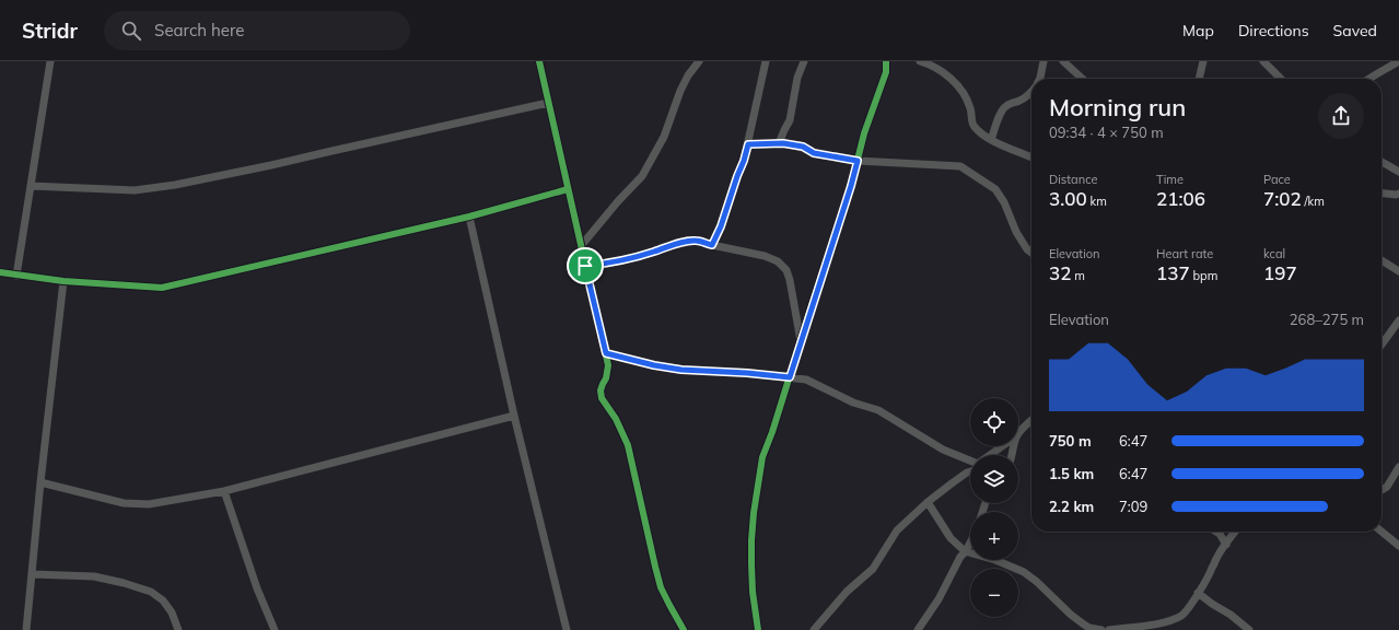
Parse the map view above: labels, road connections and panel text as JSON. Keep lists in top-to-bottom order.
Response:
{
  "page": {
    "header": "Stridr",
    "search": "Search here",
    "nav": ["Map", "Directions", "Saved"],
    "heading": ["Morning run", "09:34 · 4 × 750 m"],
    "stats": [
      ["Distance", "3.00 km"],
      ["Time", "21:06"],
      ["Pace", "7:02 /km"],
      ["Elevation", "32 m"],
      ["Heart rate", "137 bpm"],
      ["kcal", "197"]
    ],
    "chart": ["Elevation", "268–275 m"],
    "map_buttons": ["+", "−"],
    "list": [
      {
        "name": "750 m",
        "note": "6:47"
      },
      {
        "name": "1.5 km",
        "note": "6:47"
      },
      {
        "name": "2.2 km",
        "note": "7:09"
      }
    ]
  }
}
